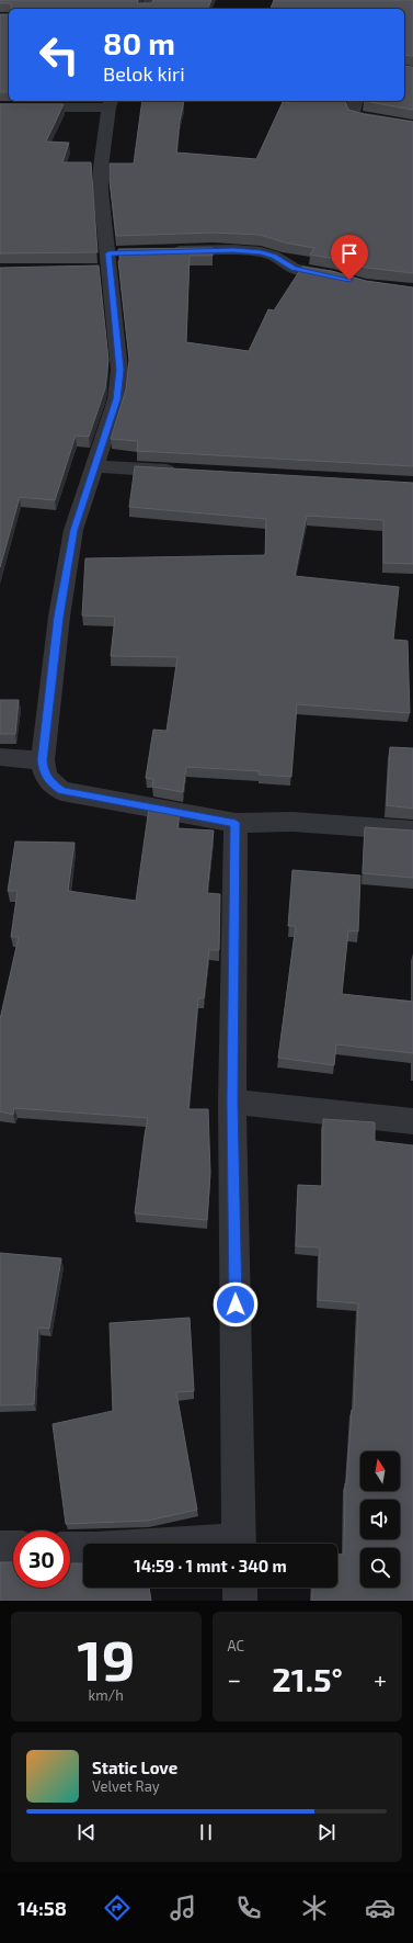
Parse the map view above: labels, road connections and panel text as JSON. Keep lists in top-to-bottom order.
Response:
{
  "north": "top",
  "page": {
    "turn": ["80 m", "Belok kiri"],
    "limit": "30",
    "trip": "14:59 · 1 mnt · 340 m",
    "tile": [
      ["19", "km/h"],
      "AC"
    ],
    "heat": ["−", "21.5°", "+"],
    "song": ["Static Love", "Velvet Ray"],
    "tabs": "14:58"
  }
}
